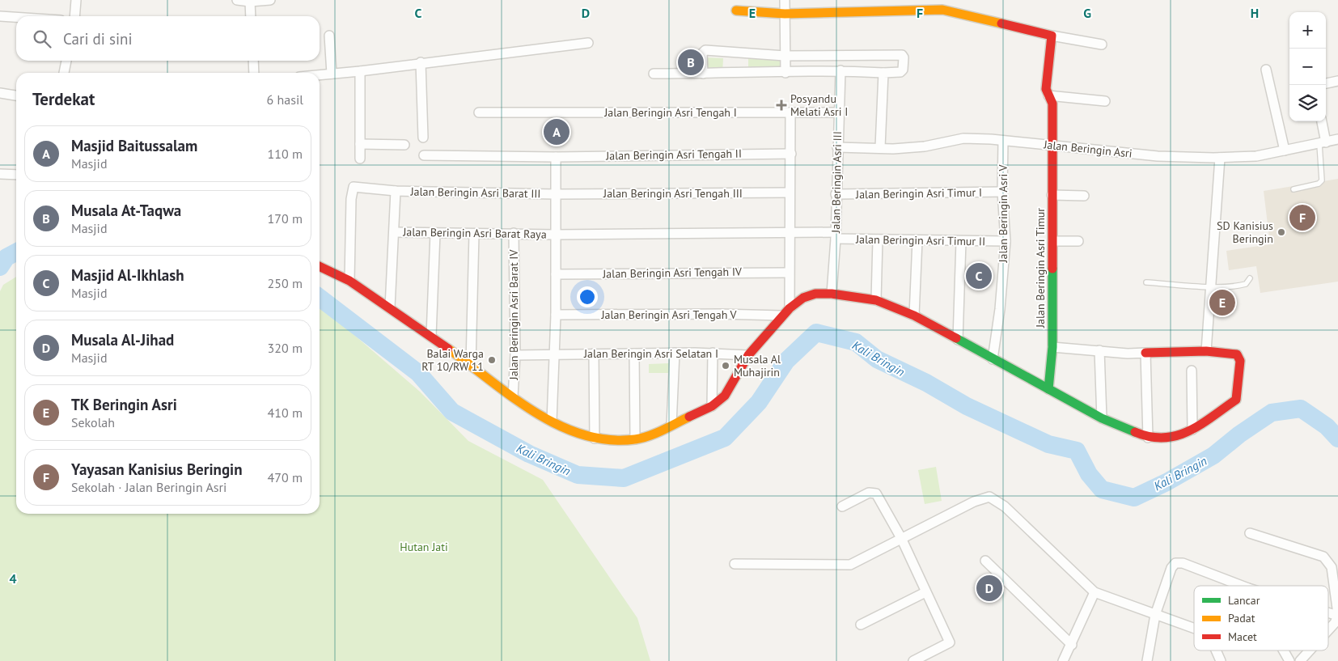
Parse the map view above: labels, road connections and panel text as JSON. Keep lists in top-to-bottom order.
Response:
{
  "streets": {
    "street": [
      "Jalan Beringin Asri Tengah I",
      "Jalan Beringin Asri",
      "Jalan Beringin Asri Tengah II",
      "Jalan Beringin Asri III",
      "Jalan Beringin Asri Barat III",
      "Jalan Beringin Asri Tengah III",
      "Jalan Beringin Asri Timur I",
      "Jalan Beringin Asri V",
      "Jalan Beringin Asri Barat Raya",
      "Jalan Beringin Asri Timur II",
      "Jalan Beringin Asri Timur",
      "Jalan Beringin Asri Tengah IV",
      "Jalan Beringin Asri Barat IV",
      "Jalan Beringin Asri Tengah V",
      "Jalan Beringin Asri Selatan I"
    ]
  },
  "crossings": [
    ["Jalan Beringin Asri Tengah I", "Jalan Beringin Asri III"],
    ["Jalan Beringin Asri", "Jalan Beringin Asri III"],
    ["Jalan Beringin Asri", "Jalan Beringin Asri V"],
    ["Jalan Beringin Asri", "Jalan Beringin Asri Timur"],
    ["Jalan Beringin Asri III", "Jalan Beringin Asri Timur I"],
    ["Jalan Beringin Asri III", "Jalan Beringin Asri Timur II"],
    ["Jalan Beringin Asri Barat III", "Jalan Beringin Asri Tengah III"],
    ["Jalan Beringin Asri Timur I", "Jalan Beringin Asri V"],
    ["Jalan Beringin Asri V", "Jalan Beringin Asri Timur II"],
    ["Jalan Beringin Asri Barat Raya", "Jalan Beringin Asri Timur II"],
    ["Jalan Beringin Asri Barat Raya", "Jalan Beringin Asri Barat IV"],
    ["Jalan Beringin Asri Barat IV", "Jalan Beringin Asri Selatan I"]
  ],
  "water": ["Kali Bringin"],
  "parks": ["Hutan Jati"],
  "places": {
    "health": ["Posyandu Melati Asri I"],
    "other": ["SD Kanisius Beringin", "Balai Warga RT 10/RW 11", "Musala Al Muhajirin"]
  },
  "legend": ["Lancar", "Padat", "Macet"],
  "page": {
    "map_buttons": ["+", "−"],
    "search": "Cari di sini",
    "pins": [
      "B",
      "A",
      "F",
      "C",
      "E",
      "D"
    ],
    "heading": ["Terdekat", "6 hasil"],
    "list": [
      {
        "mark": "A",
        "name": "Masjid Baitussalam",
        "note": "Masjid",
        "value": "110 m"
      },
      {
        "mark": "B",
        "name": "Musala At-Taqwa",
        "note": "Masjid",
        "value": "170 m"
      },
      {
        "mark": "C",
        "name": "Masjid Al-Ikhlash",
        "note": "Masjid",
        "value": "250 m"
      },
      {
        "mark": "D",
        "name": "Musala Al-Jihad",
        "note": "Masjid",
        "value": "320 m"
      },
      {
        "mark": "E",
        "name": "TK Beringin Asri",
        "note": "Sekolah",
        "value": "410 m"
      },
      {
        "mark": "F",
        "name": "Yayasan Kanisius Beringin",
        "note": "Sekolah · Jalan Beringin Asri",
        "value": "470 m"
      }
    ]
  },
  "grid": {
    "columns": [
      "C",
      "D",
      "E",
      "F",
      "G",
      "H"
    ],
    "rows": ["4"]
  }
}
